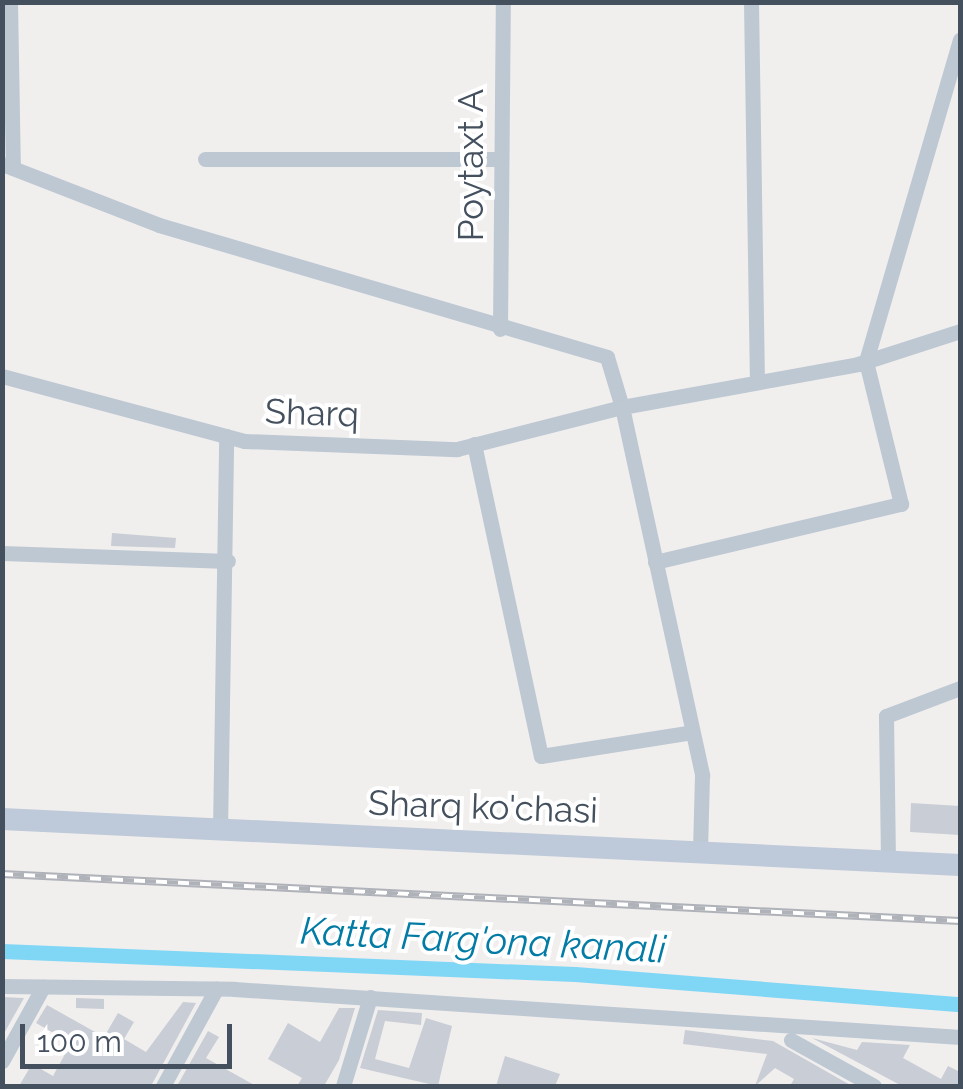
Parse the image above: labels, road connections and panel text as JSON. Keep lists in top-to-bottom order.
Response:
{
  "streets": {
    "main road": ["Sharq ko'chasi"],
    "street": ["Poytaxt A", "Sharq"]
  },
  "water": ["Katta Farg'ona kanali"],
  "scale_bar": "100 m"
}
